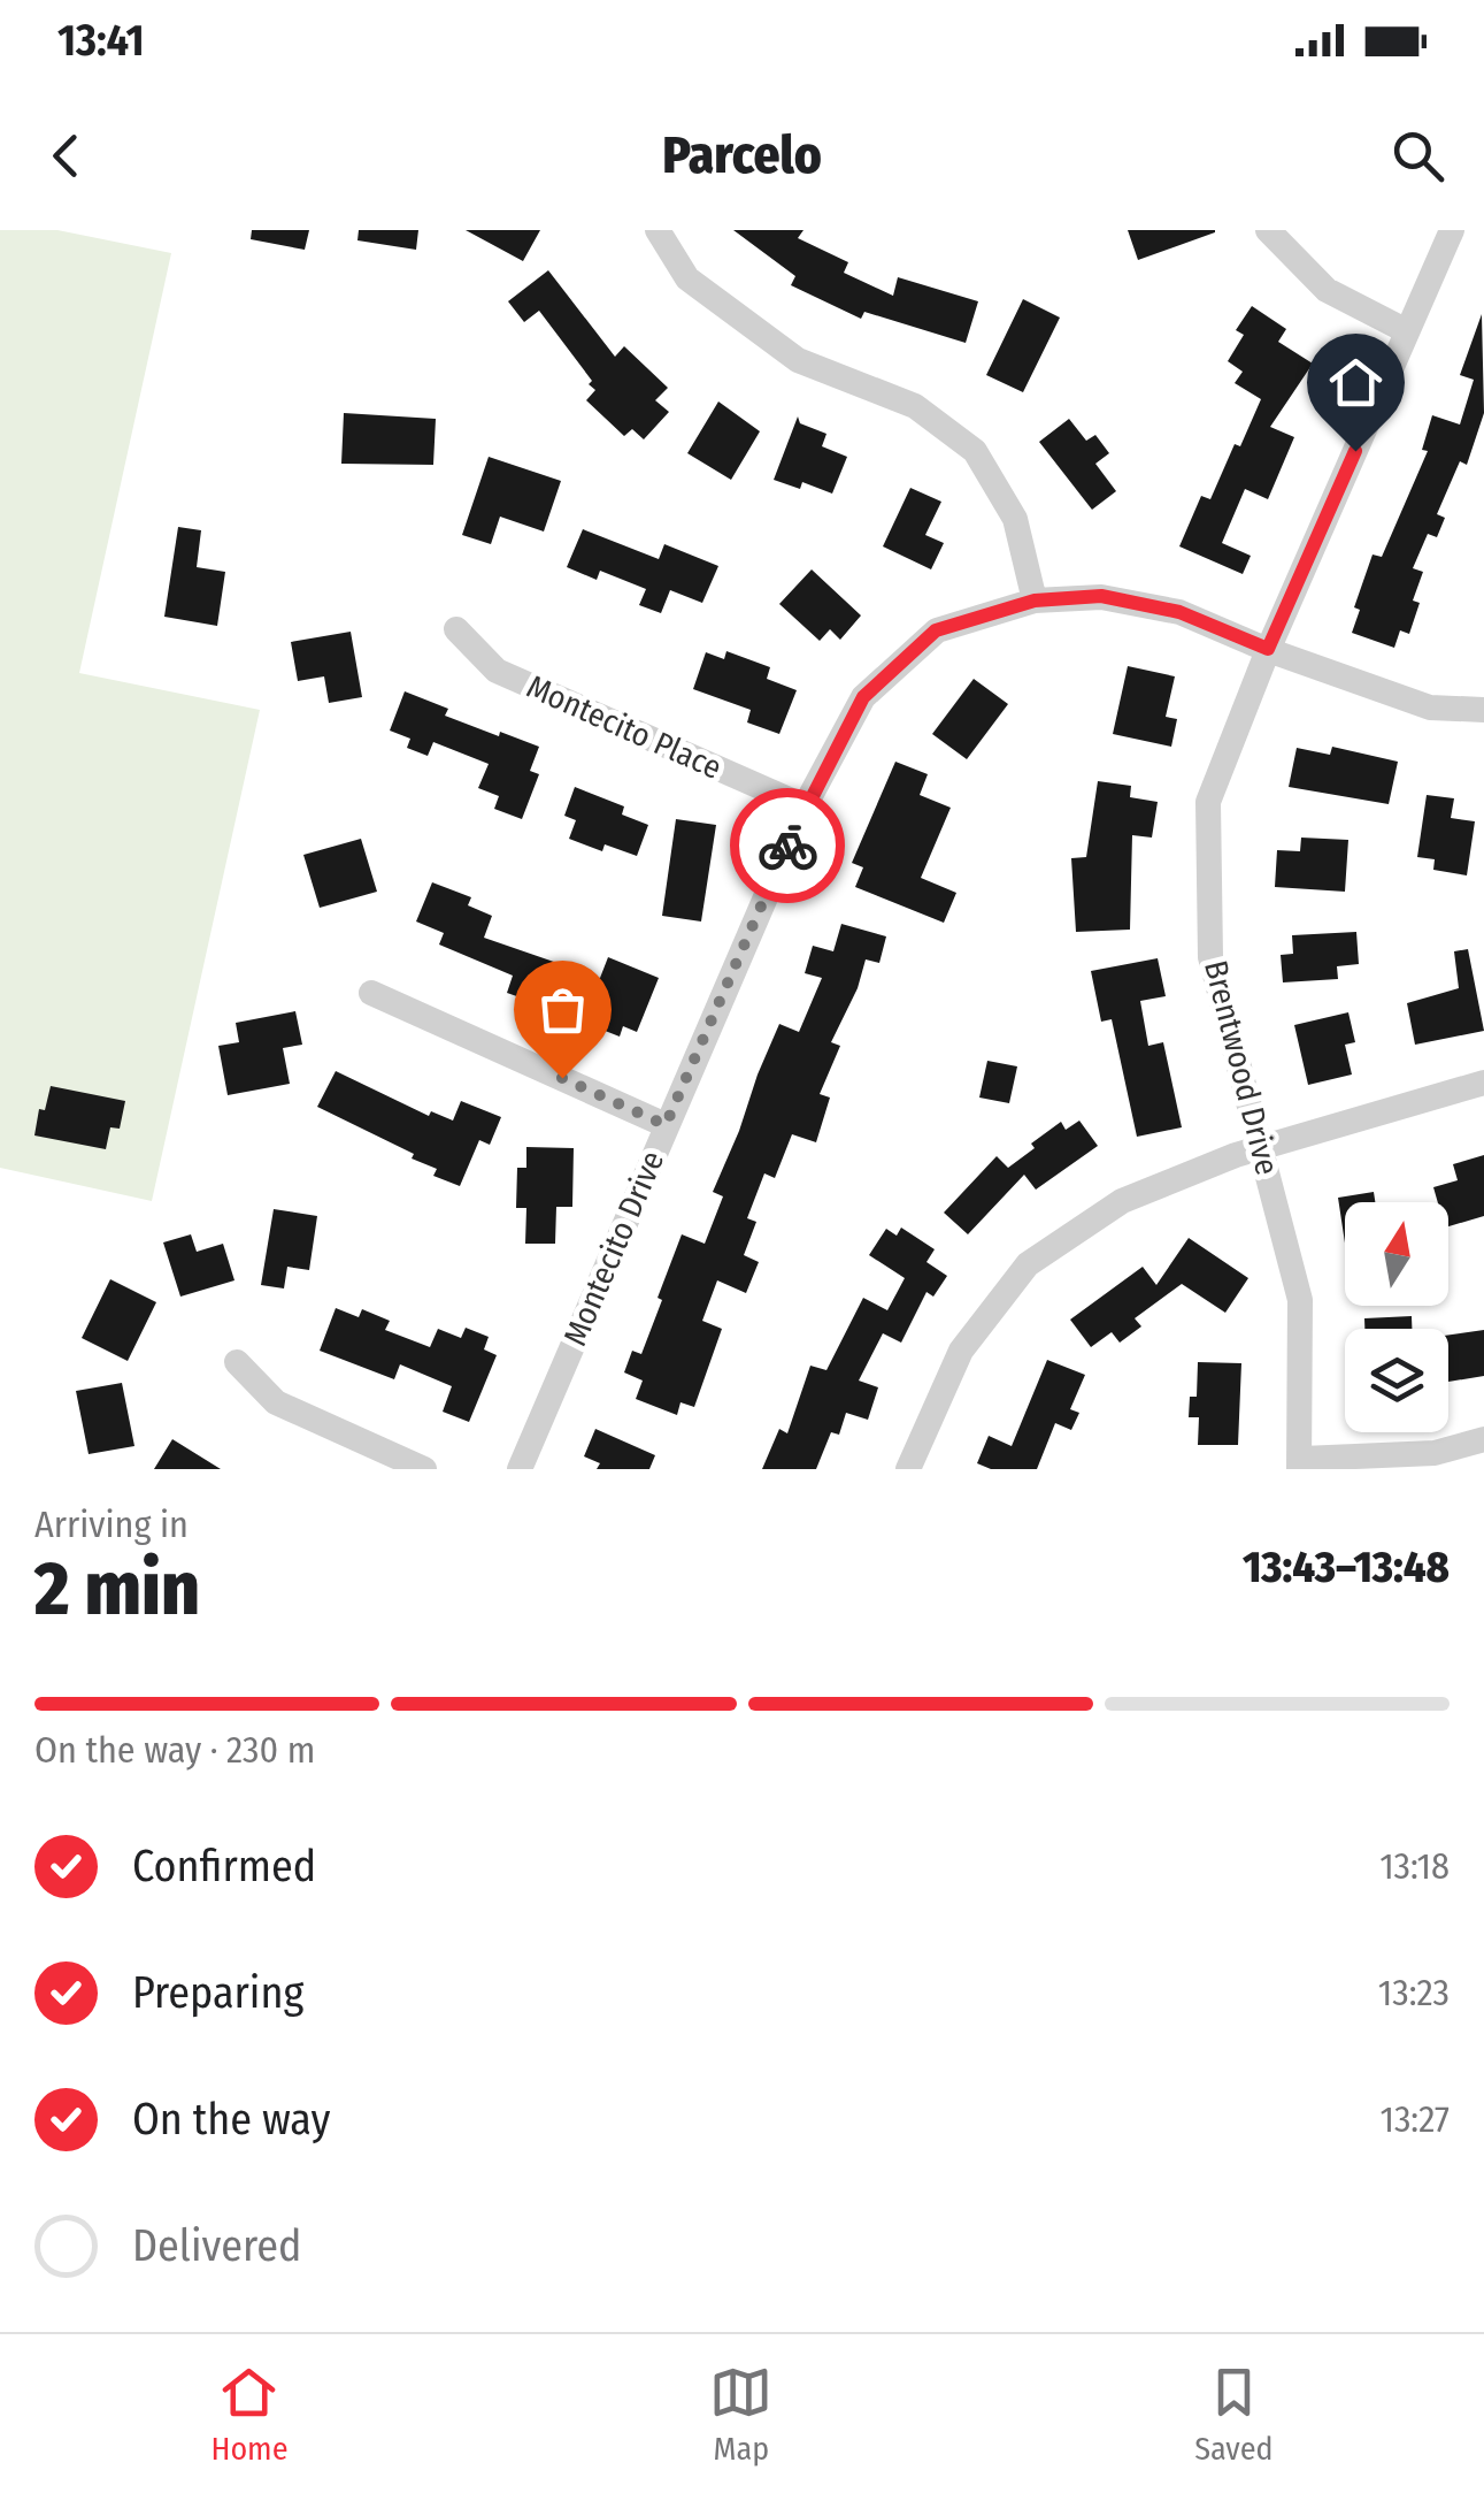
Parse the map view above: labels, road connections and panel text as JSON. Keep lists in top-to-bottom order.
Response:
{
  "streets": {
    "street": ["Montecito Place", "Brentwood Drive", "Montecito Drive"]
  },
  "crossings": [
    ["Montecito Place", "Montecito Drive"],
    ["Brentwood Drive", "Montecito Drive"]
  ],
  "north": "top",
  "page": {
    "status": "13:41",
    "header": "Parcelo",
    "heading": ["2 min", "Arriving in", "13:43–13:48"],
    "bar": "On the way · 230 m",
    "list": [
      ["Confirmed", "13:18"],
      ["Preparing", "13:23"],
      ["On the way", "13:27"],
      "Delivered"
    ],
    "tabs": ["Home", "Map", "Saved"]
  }
}
